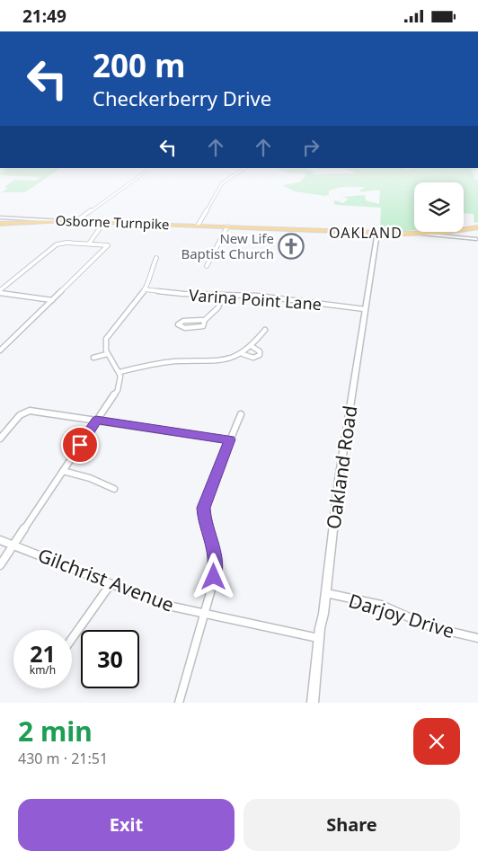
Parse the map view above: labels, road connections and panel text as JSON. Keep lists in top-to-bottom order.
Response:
{
  "streets": {
    "main road": ["Osborne Turnpike"],
    "street": [
      "Varina Point Lane",
      "Oakland Road",
      "Gilchrist Avenue",
      "Darjoy Drive"
    ]
  },
  "crossings": [
    ["Osborne Turnpike", "Oakland Road"],
    ["Varina Point Lane", "Oakland Road"],
    ["Oakland Road", "Gilchrist Avenue"],
    ["Oakland Road", "Darjoy Drive"]
  ],
  "districts": ["OAKLAND"],
  "places": {
    "church": ["New Life Baptist Church"]
  },
  "page": {
    "status": "21:49",
    "turn": ["200 m", "Checkerberry Drive"],
    "speed": "21 km/h",
    "limit": "30",
    "heading": ["2 min", "430 m · 21:51"],
    "buttons": ["Exit", "Share"]
  }
}
